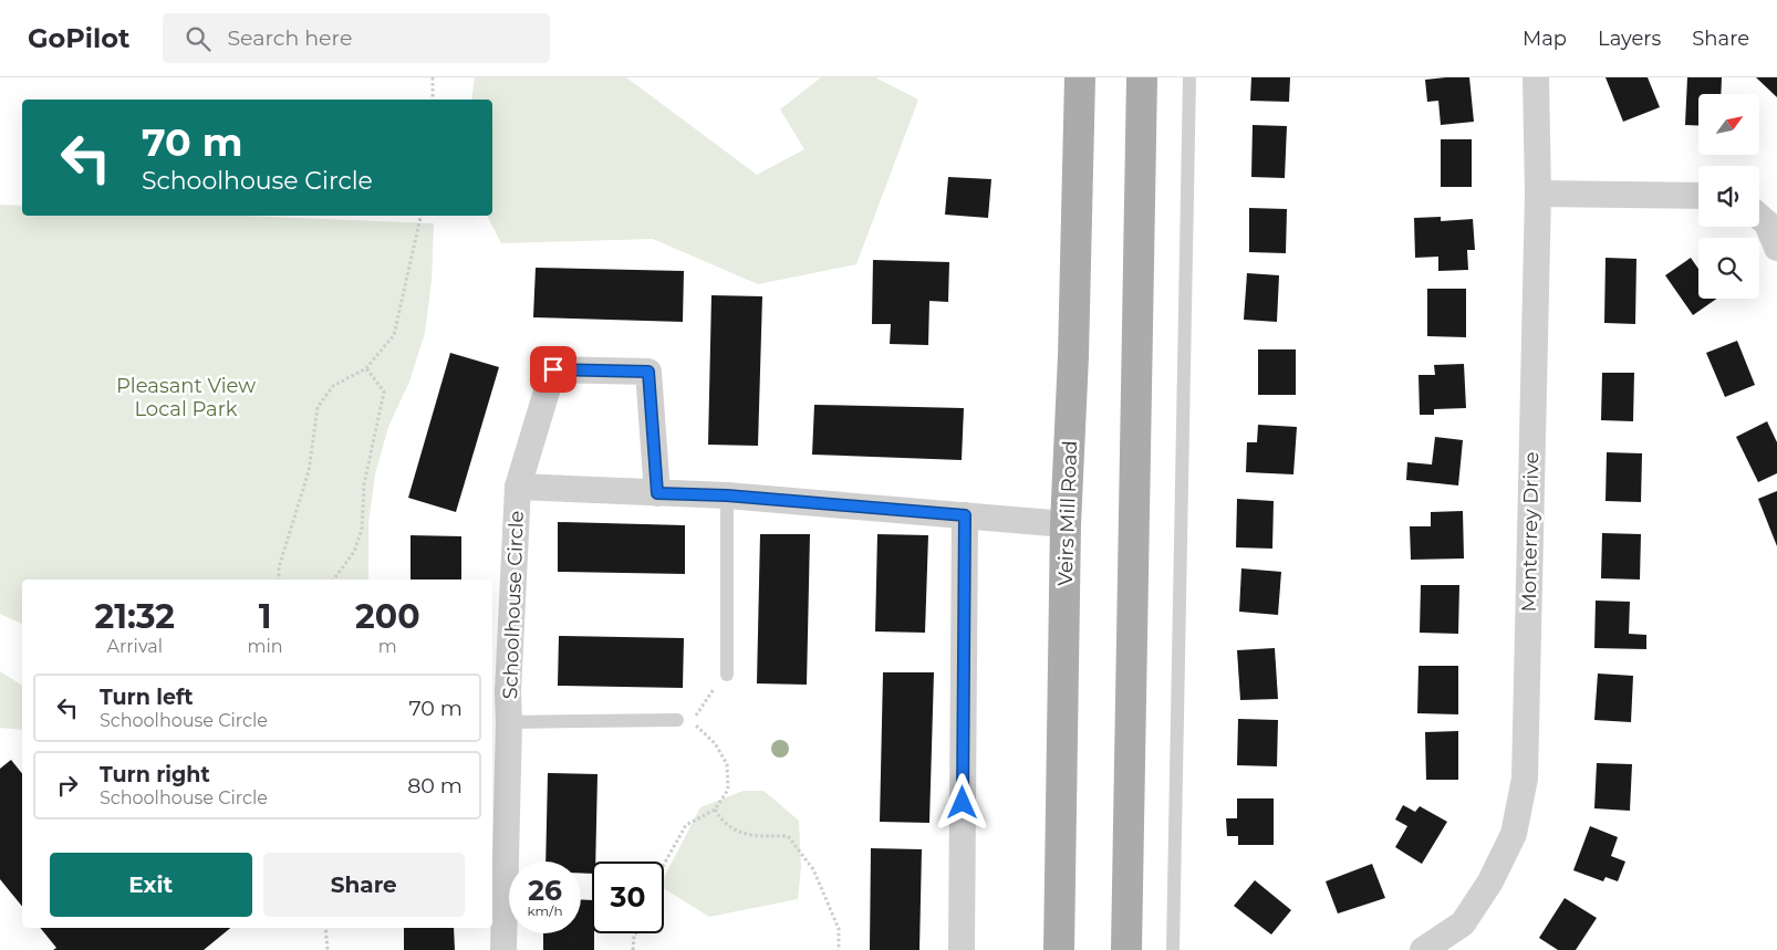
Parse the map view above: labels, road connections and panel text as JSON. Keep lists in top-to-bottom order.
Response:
{
  "streets": {
    "main road": ["Veirs Mill Road"],
    "street": ["Monterrey Drive", "Schoolhouse Circle"]
  },
  "crossings": [
    ["Veirs Mill Road", "Schoolhouse Circle"]
  ],
  "parks": ["Pleasant View Local Park"],
  "north": "top right",
  "page": {
    "header": "GoPilot",
    "search": "Search here",
    "nav": ["Map", "Layers", "Share"],
    "turn": ["70 m", "Schoolhouse Circle"],
    "eta": [
      "21:32",
      "Arrival",
      "1",
      "min",
      "200",
      "m"
    ],
    "list": [
      {
        "name": "Turn left",
        "note": "Schoolhouse Circle",
        "value": "70 m"
      },
      {
        "name": "Turn right",
        "note": "Schoolhouse Circle",
        "value": "80 m"
      }
    ],
    "buttons": ["Exit", "Share"],
    "speed": "26 km/h",
    "limit": "30"
  }
}
